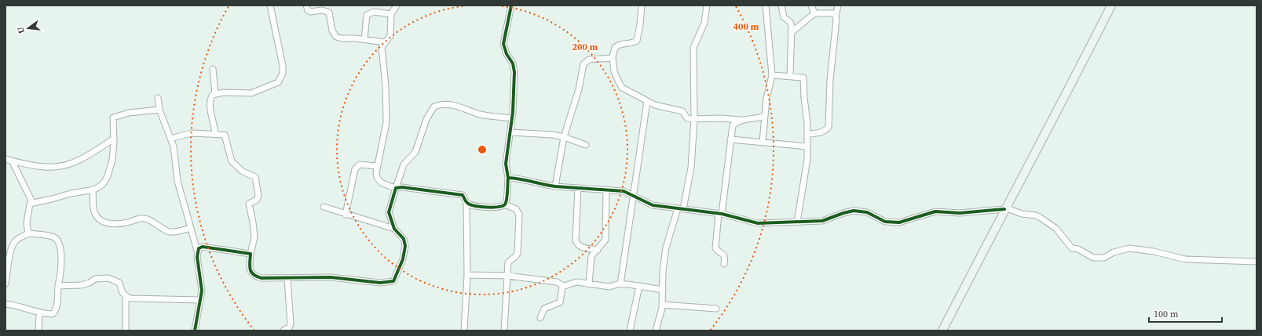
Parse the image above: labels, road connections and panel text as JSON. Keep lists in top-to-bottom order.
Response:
{
  "scale_bar": "100 m",
  "north": "left",
  "rings": ["400 m", "200 m"]
}
